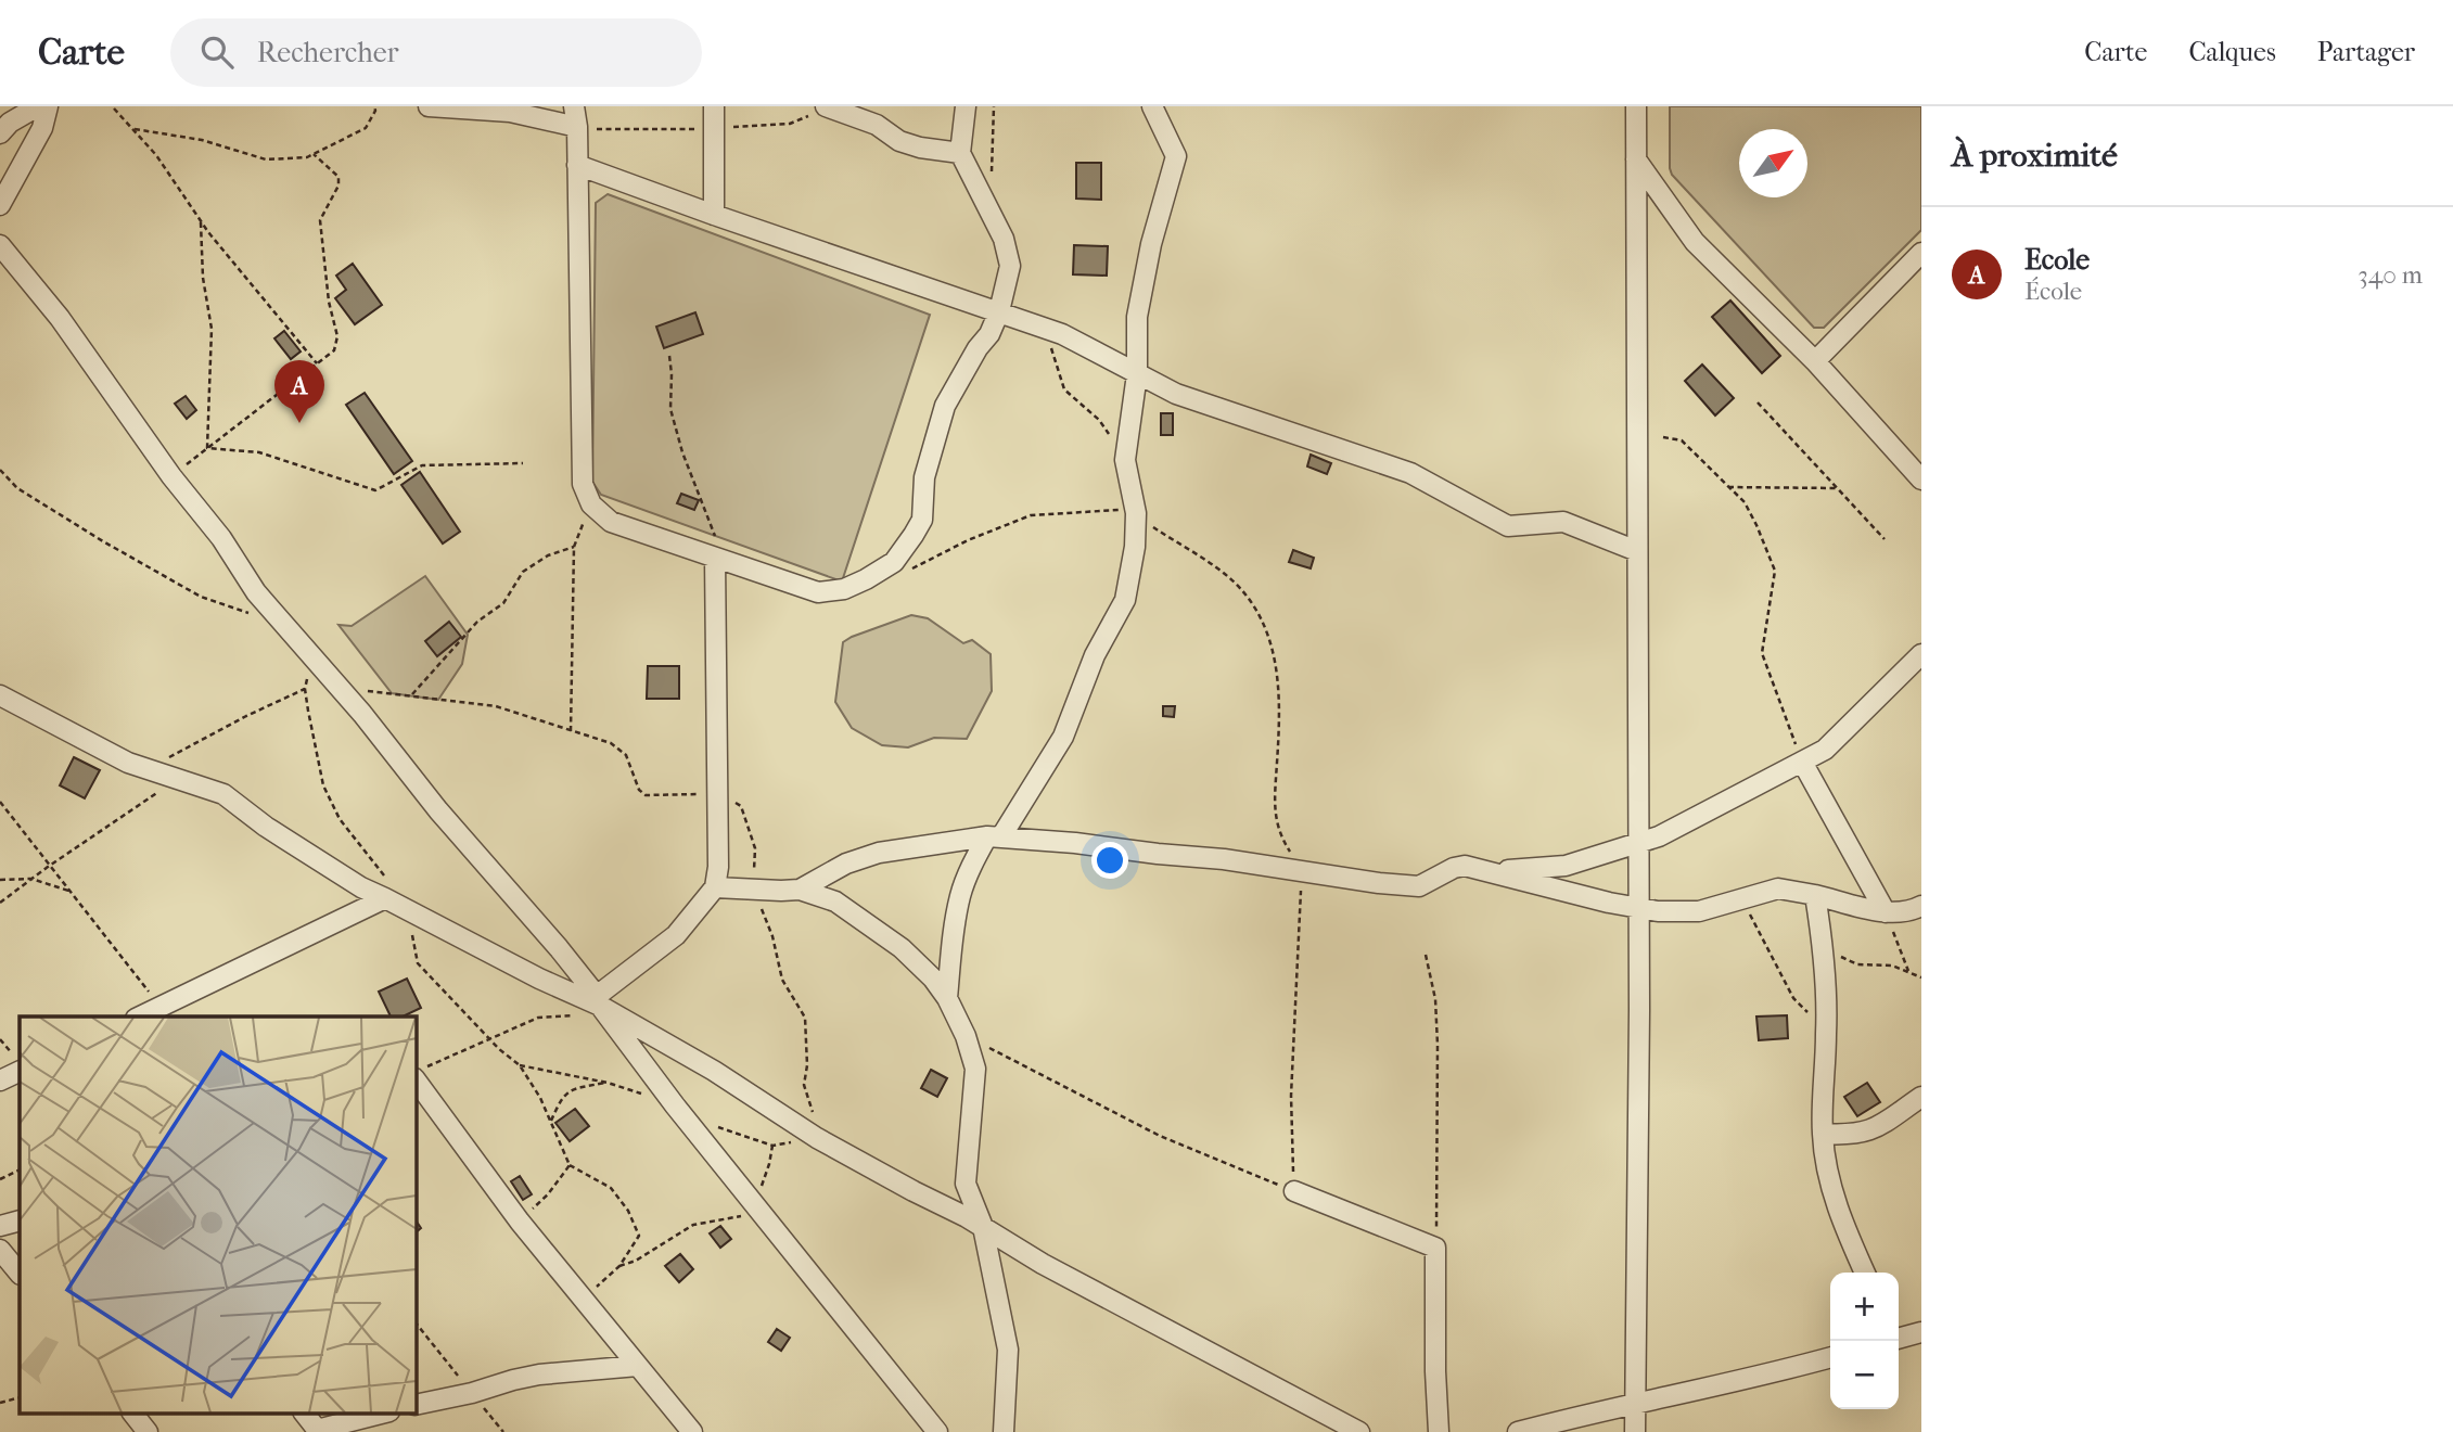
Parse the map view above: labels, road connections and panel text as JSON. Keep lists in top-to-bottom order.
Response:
{
  "north": "top right",
  "page": {
    "header": "Carte",
    "search": "Rechercher",
    "nav": ["Carte", "Calques", "Partager"],
    "heading": "À proximité",
    "list": [
      {
        "mark": "A",
        "name": "Ecole",
        "note": "École",
        "value": "340 m"
      }
    ],
    "pins": "A",
    "map_buttons": ["+", "−"]
  }
}
